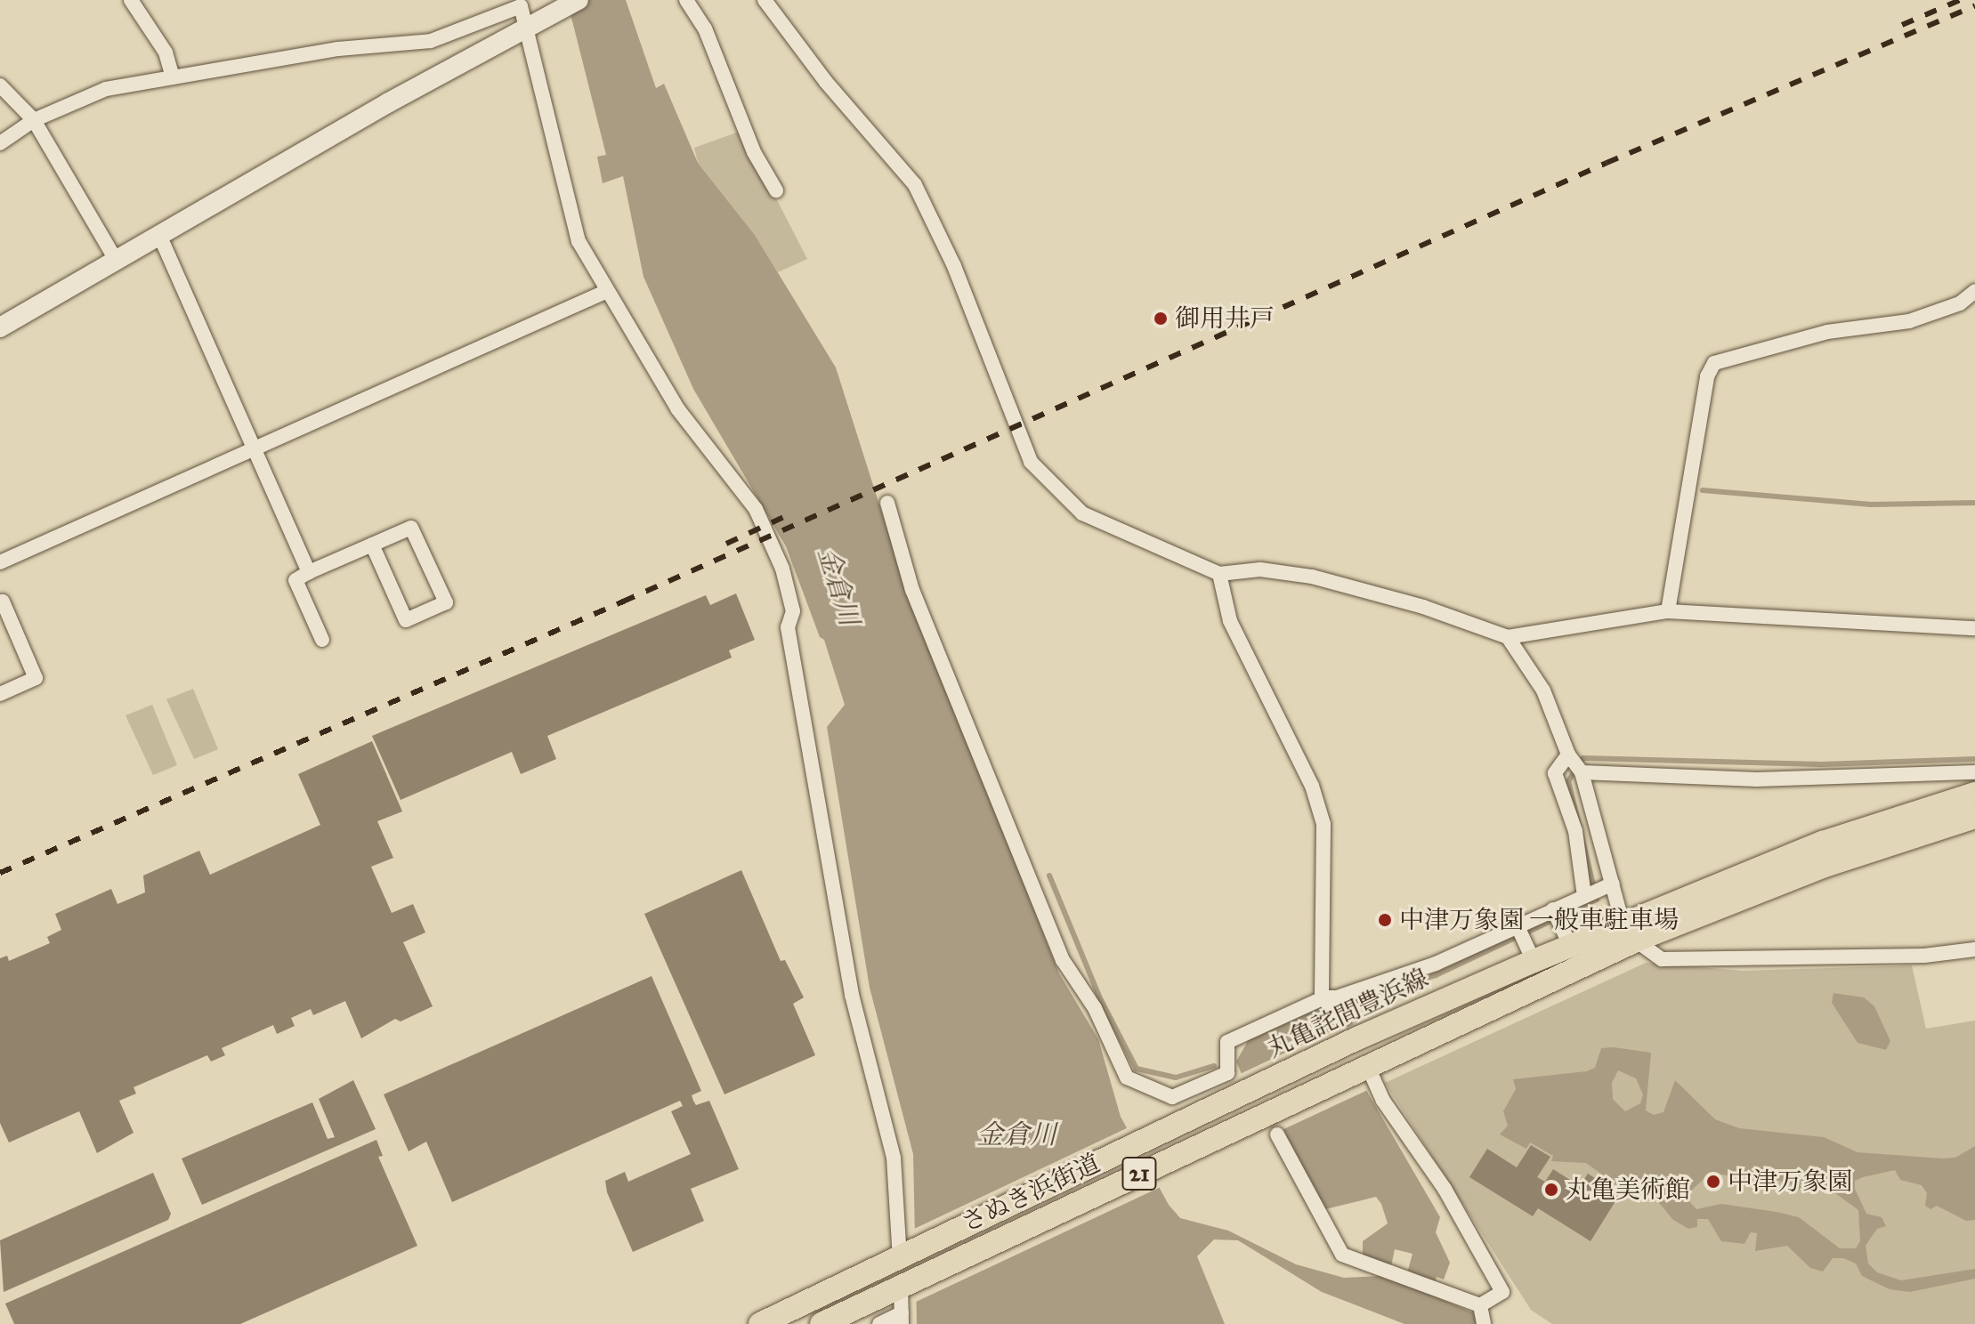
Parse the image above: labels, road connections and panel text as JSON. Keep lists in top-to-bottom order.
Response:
{
  "streets": {
    "main road": ["丸亀詫間豊浜線", "21", "さぬき浜街道"]
  },
  "crossings": [
    ["丸亀詫間豊浜線", "さぬき浜街道"],
    ["21", "さぬき浜街道"]
  ],
  "water": ["金倉川"],
  "places": [
    "御用井戸",
    "中津万象園 一般車駐車場",
    "中津万象園",
    "丸亀美術館"
  ]
}
